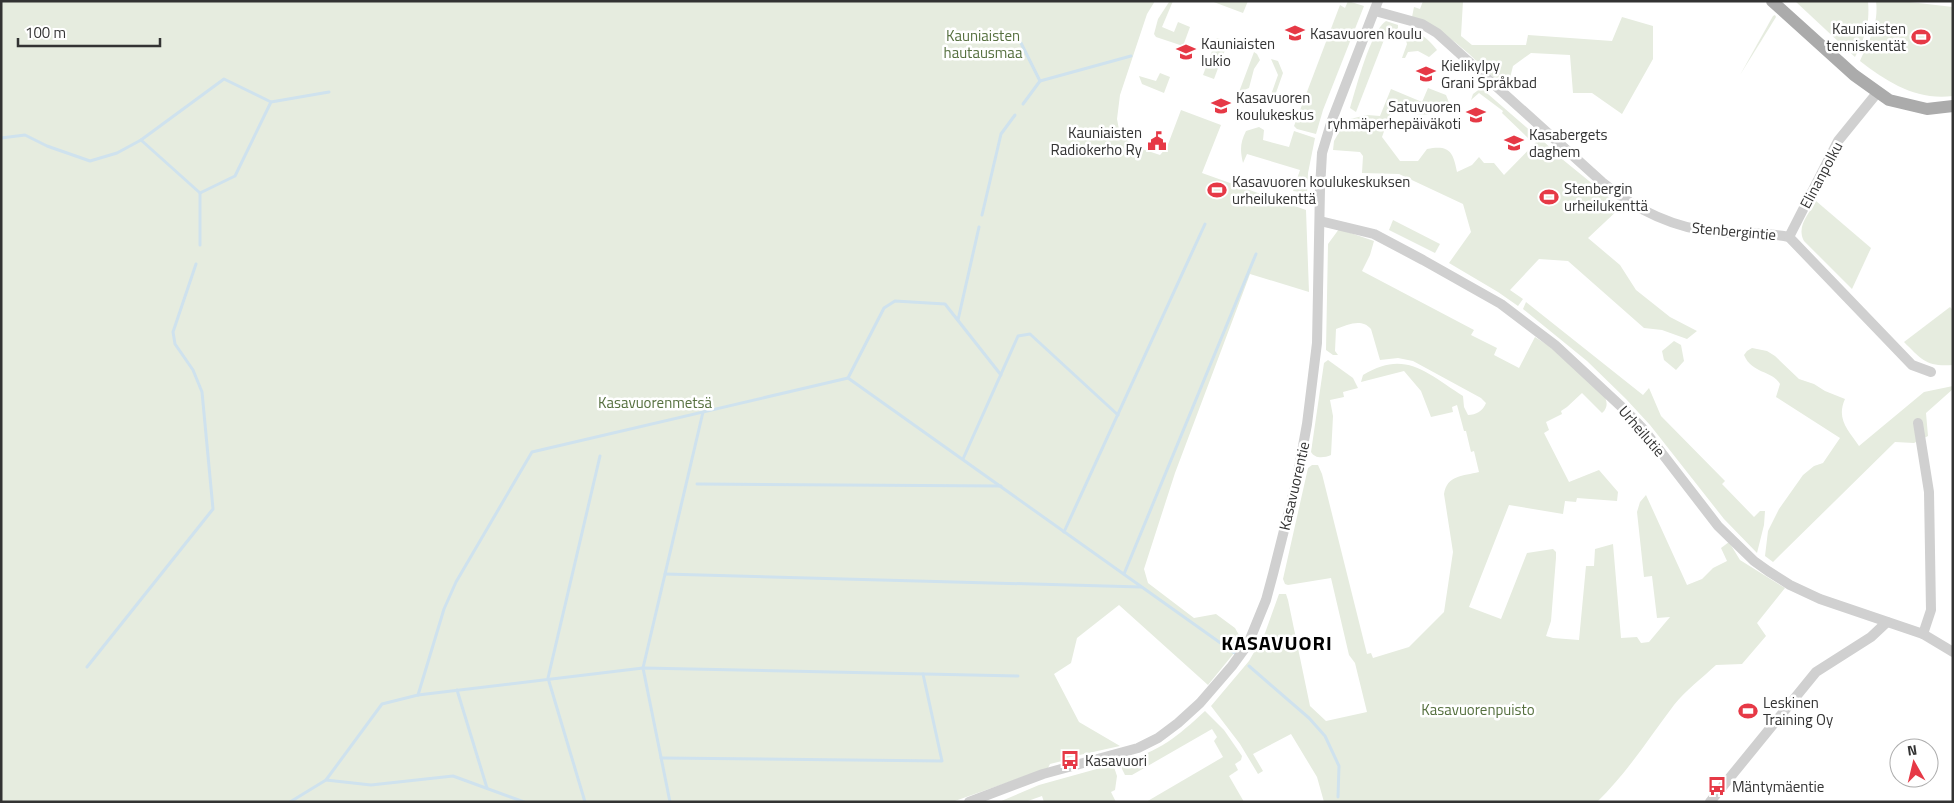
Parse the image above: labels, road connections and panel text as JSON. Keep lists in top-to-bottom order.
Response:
{
  "streets": {
    "street": [
      "Elinanpolku",
      "Stenbergintie",
      "Urheilutie",
      "Kasavuorentie"
    ]
  },
  "crossings": [
    ["Elinanpolku", "Stenbergintie"],
    ["Stenbergintie", "Kasavuorentie"],
    ["Urheilutie", "Kasavuorentie"]
  ],
  "districts": ["KASAVUORI"],
  "parks": ["Kauniaisten hautausmaa", "Kasavuorenmetsä", "Kasavuorenpuisto"],
  "places": {
    "school or university": [
      "Kasavuoren koulu",
      "Kauniaisten lukio",
      "Kielikylpy Grani Språkbad",
      "Kasavuoren koulukeskus",
      "Satuvuoren ryhmäperhepäiväkoti",
      "Kasabergets daghem"
    ],
    "sports": [
      "Kauniaisten tenniskentät",
      "Kasavuoren koulukeskuksen urheilukenttä",
      "Stenbergin urheilukenttä",
      "Leskinen Training Oy"
    ],
    "public building": ["Kauniaisten Radiokerho Ry"],
    "bus stop": ["Kasavuori", "Mäntymäentie"]
  },
  "scale_bar": "100 m",
  "north": "top"
}
